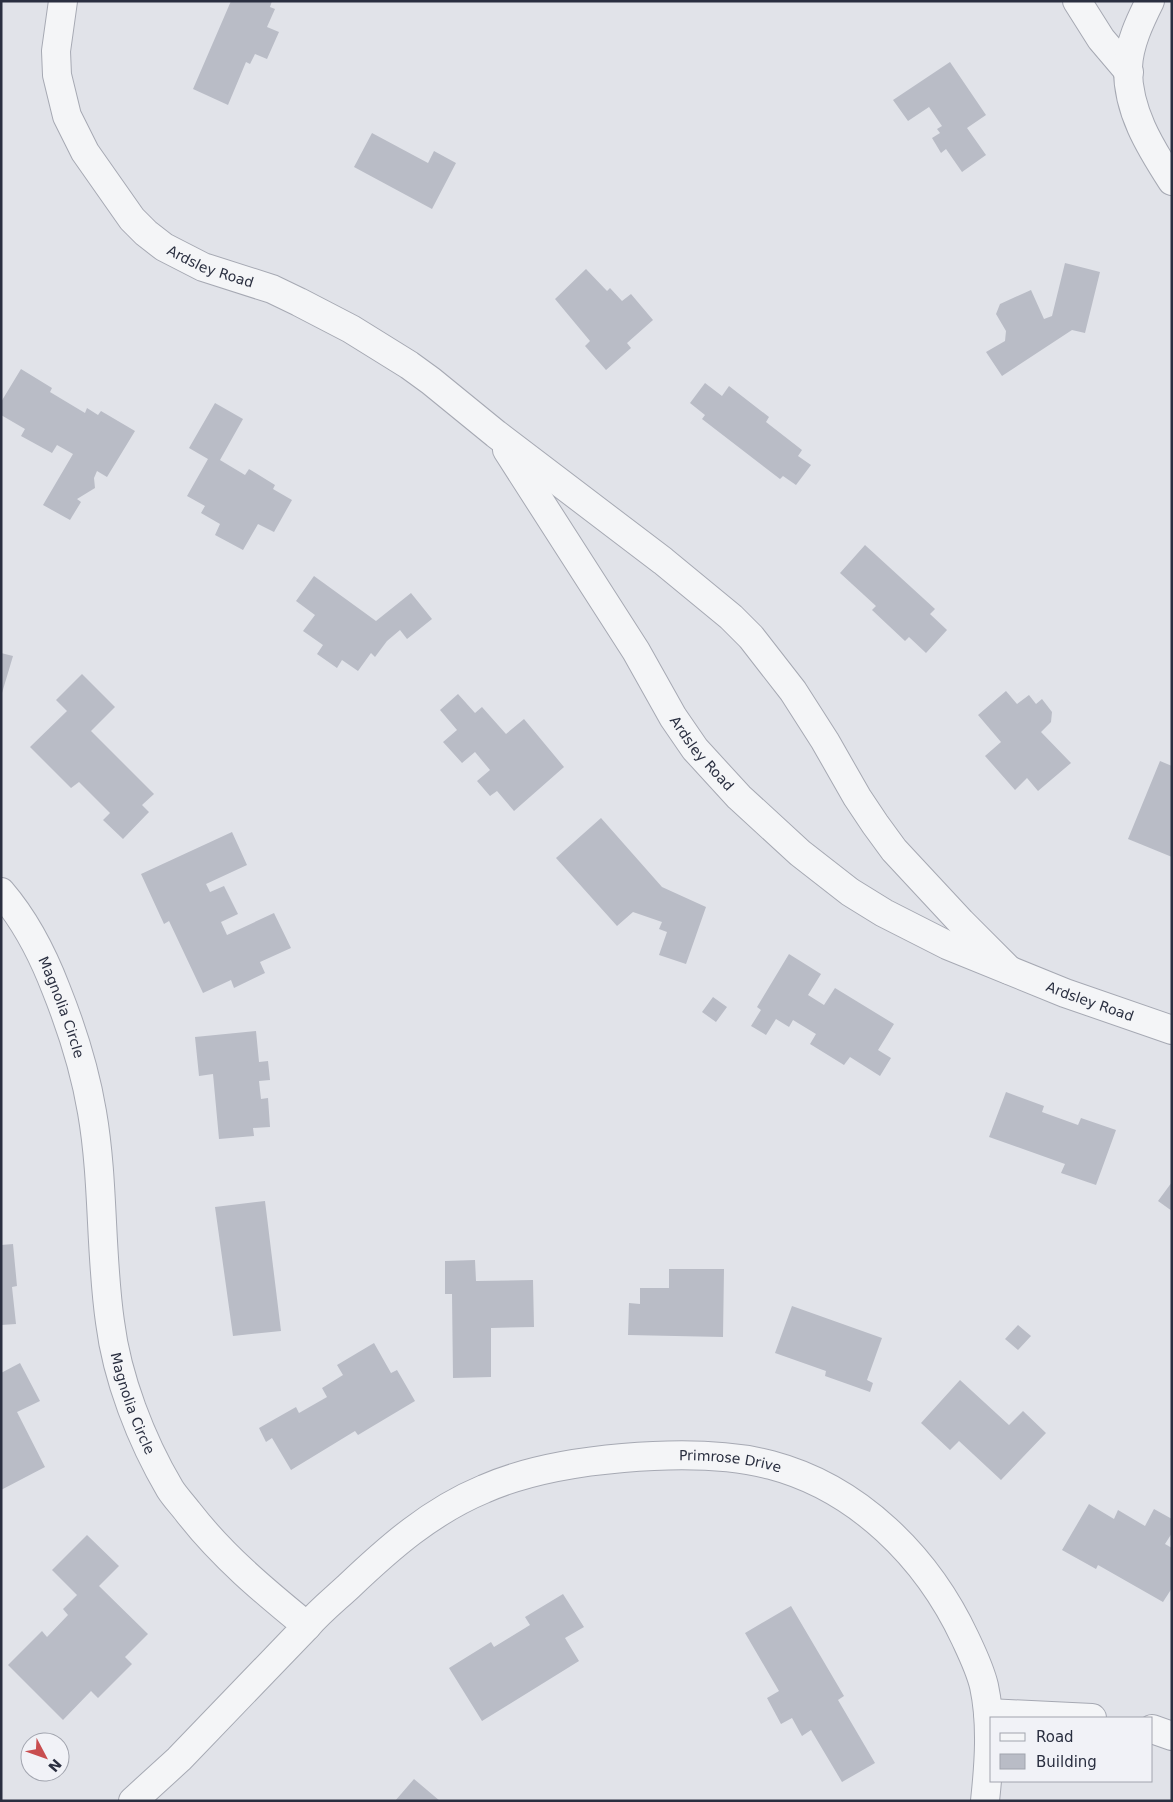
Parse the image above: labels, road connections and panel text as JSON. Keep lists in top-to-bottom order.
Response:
{
  "streets": {
    "street": ["Ardsley Road", "Magnolia Circle", "Primrose Drive"]
  },
  "crossings": [
    ["Magnolia Circle", "Primrose Drive"]
  ],
  "legend": ["Road", "Building"],
  "north": "bottom right"
}
